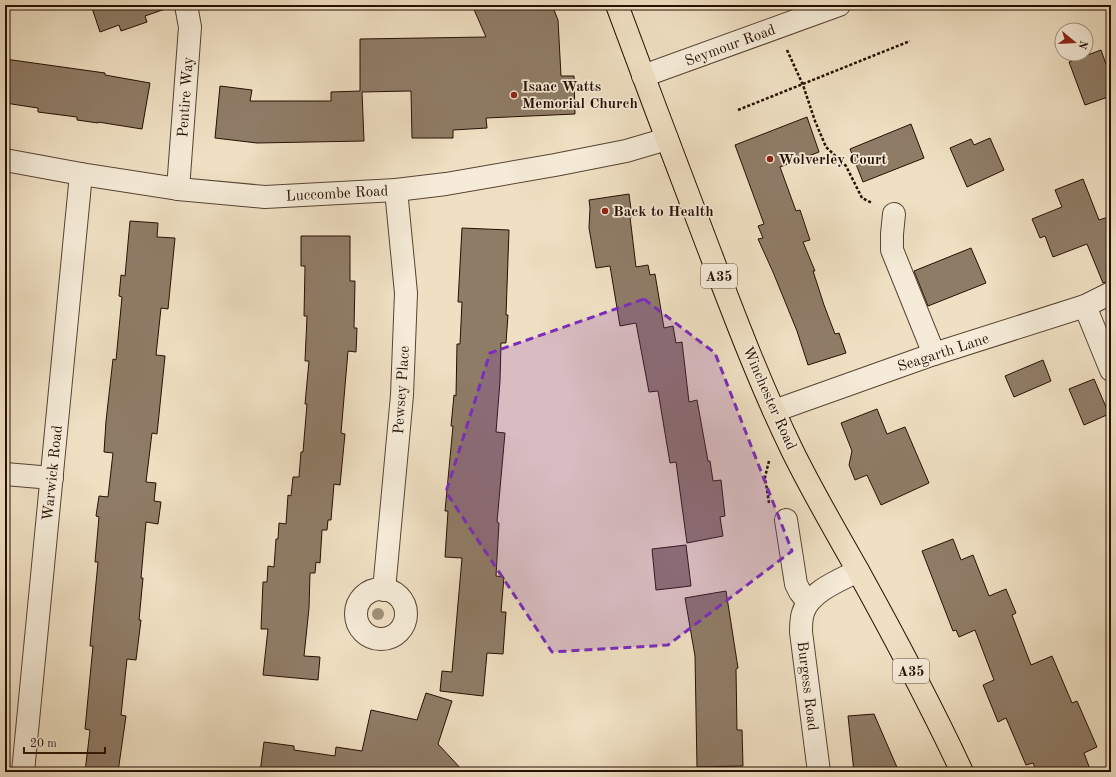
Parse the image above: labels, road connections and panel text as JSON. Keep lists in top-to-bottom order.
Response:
{
  "streets": {
    "main road": ["A35", "Winchester Road"],
    "street": [
      "Seymour Road",
      "Pentire Way",
      "Luccombe Road",
      "Seagarth Lane",
      "Pewsey Place",
      "Warwick Road",
      "Burgess Road"
    ]
  },
  "crossings": [
    ["Seymour Road", "Winchester Road"],
    ["Pentire Way", "Luccombe Road"],
    ["Luccombe Road", "Pewsey Place"],
    ["Luccombe Road", "Winchester Road"],
    ["Luccombe Road", "Warwick Road"],
    ["Seagarth Lane", "Winchester Road"]
  ],
  "places": ["Isaac Watts Memorial Church", "Wolverley Court", "Back to Health"],
  "scale_bar": "20 m",
  "north": "right"
}
